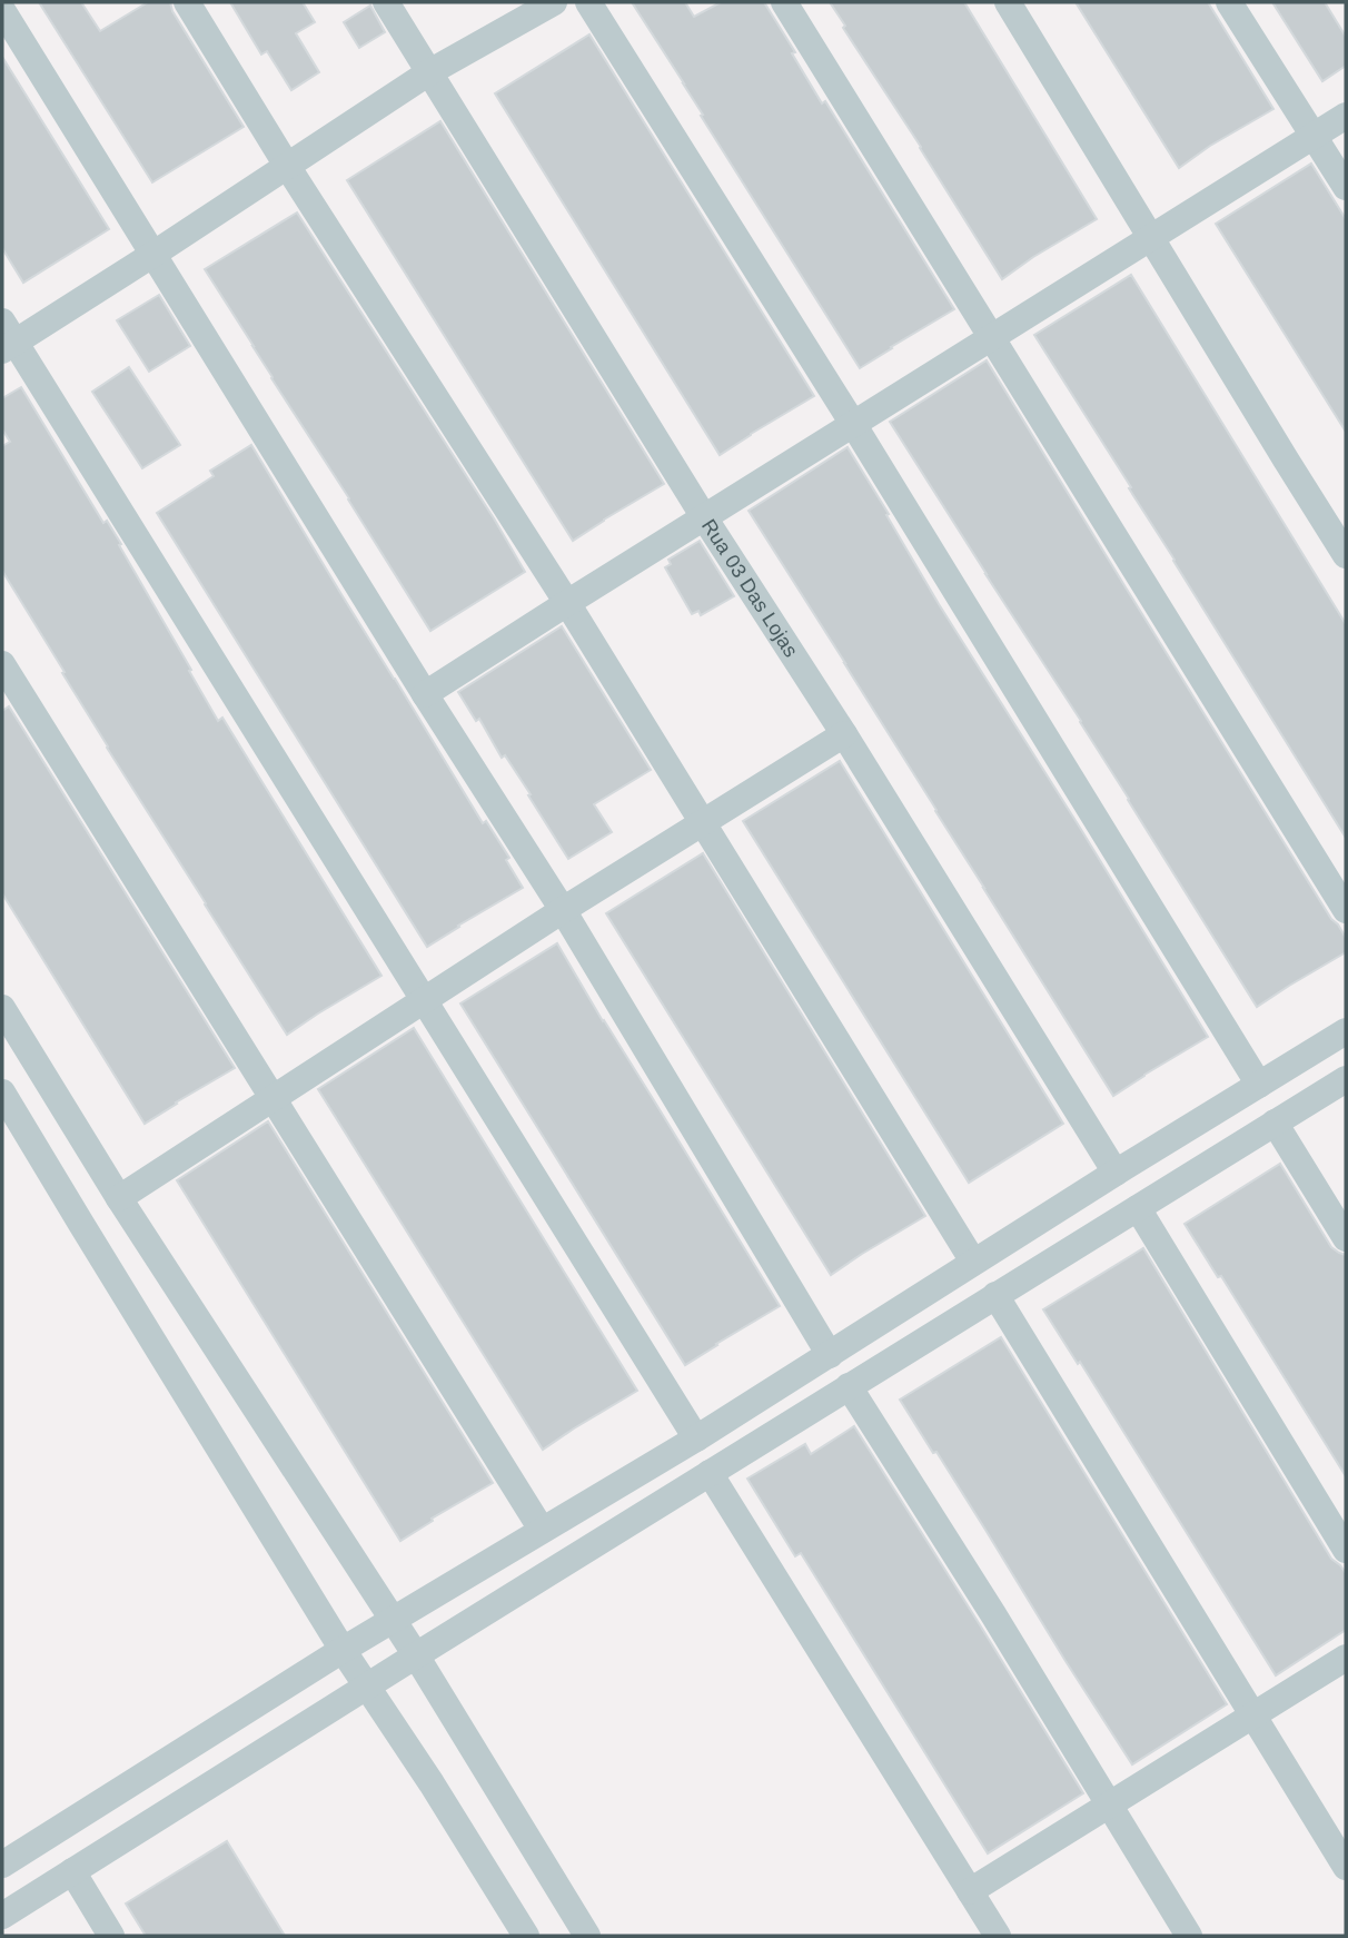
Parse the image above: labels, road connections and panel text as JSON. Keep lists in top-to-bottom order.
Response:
{
  "streets": {
    "street": ["Rua 03 Das Lojas"]
  }
}
